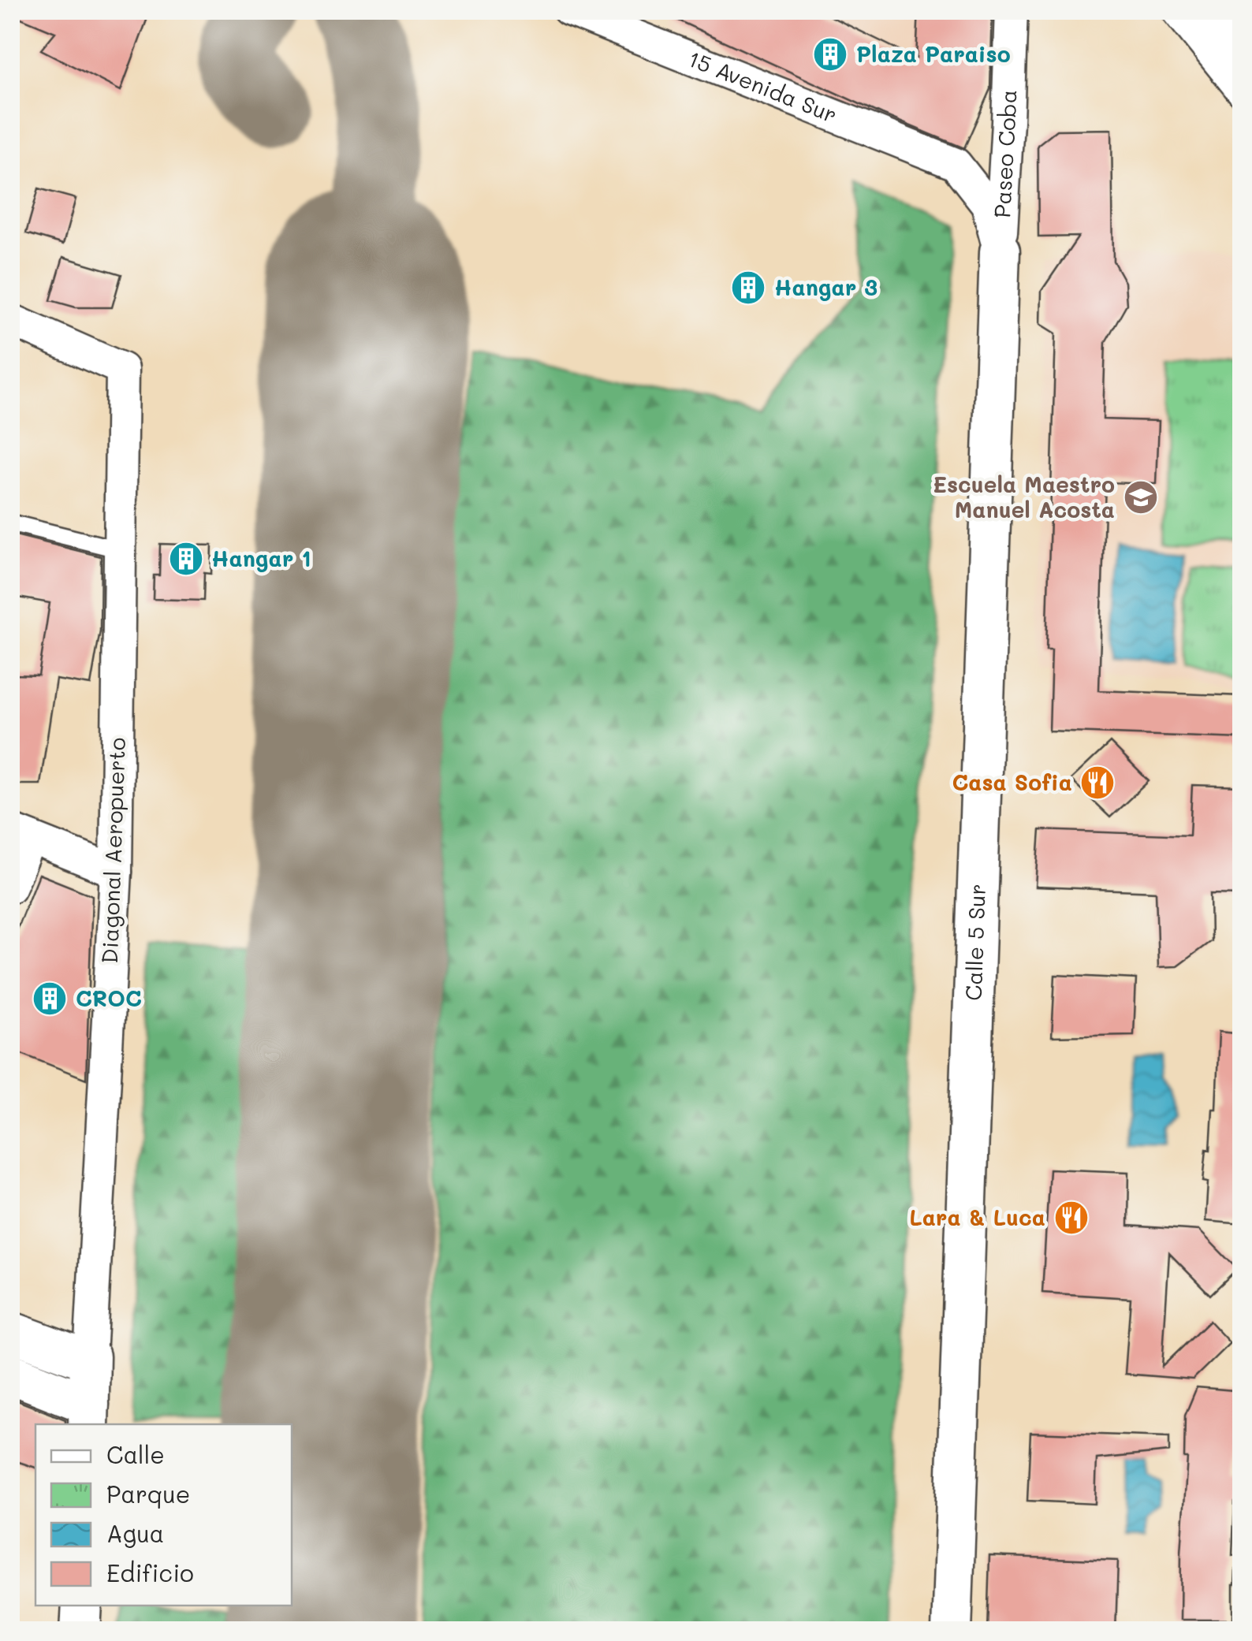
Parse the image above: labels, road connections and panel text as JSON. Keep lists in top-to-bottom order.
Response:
{
  "streets": {
    "street": [
      "15 Avenida Sur",
      "Paseo Coba",
      "Diagonal Aeropuerto",
      "Calle 5 Sur"
    ]
  },
  "crossings": [
    ["Paseo Coba", "Calle 5 Sur"]
  ],
  "places": {
    "building": [
      "Plaza Paraiso",
      "Hangar 3",
      "Hangar 1",
      "CROC"
    ],
    "school or university": ["Escuela Maestro Manuel Acosta"],
    "restaurant": ["Casa Sofia", "Lara & Luca"]
  },
  "legend": [
    "Calle",
    "Parque",
    "Agua",
    "Edificio"
  ]
}
